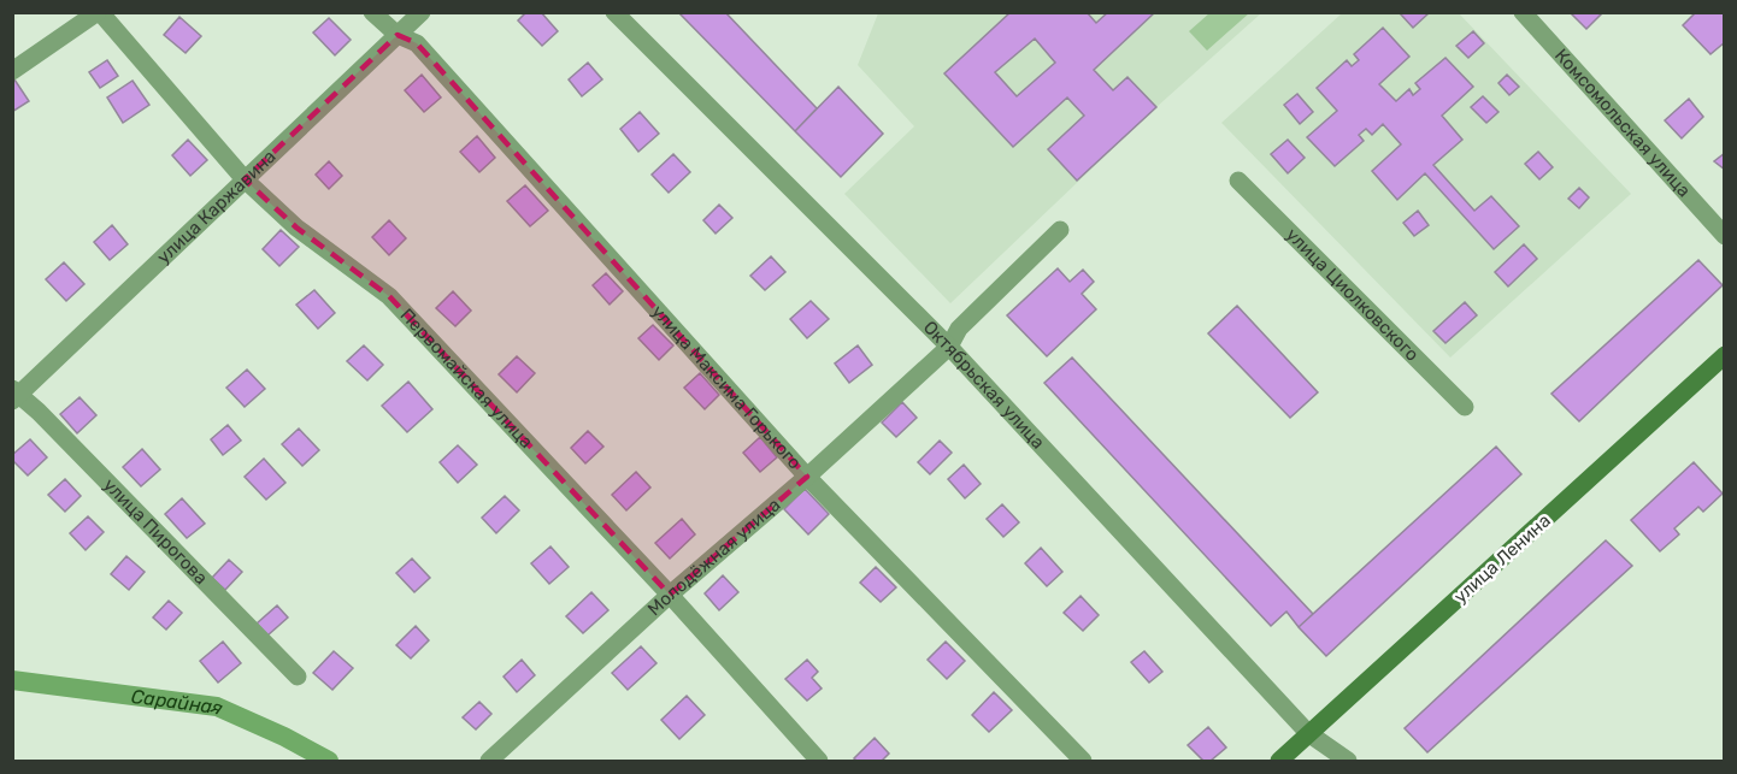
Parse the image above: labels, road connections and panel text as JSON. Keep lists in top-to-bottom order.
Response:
{
  "streets": {
    "main road": ["улица Ленина"],
    "street": [
      "Комсомольская улица",
      "улица Каржавина",
      "улица Циолковского",
      "Первомайская улица",
      "Октябрьская улица",
      "улица Максима Горького",
      "улица Пирогова",
      "Молодёжная улица"
    ]
  },
  "crossings": [
    ["улица Каржавина", "Первомайская улица"],
    ["улица Каржавина", "улица Максима Горького"],
    ["улица Каржавина", "улица Пирогова"],
    ["Первомайская улица", "Молодёжная улица"],
    ["Октябрьская улица", "Молодёжная улица"],
    ["Октябрьская улица", "улица Ленина"],
    ["улица Максима Горького", "Молодёжная улица"]
  ],
  "water": ["Сарайная"]
}
